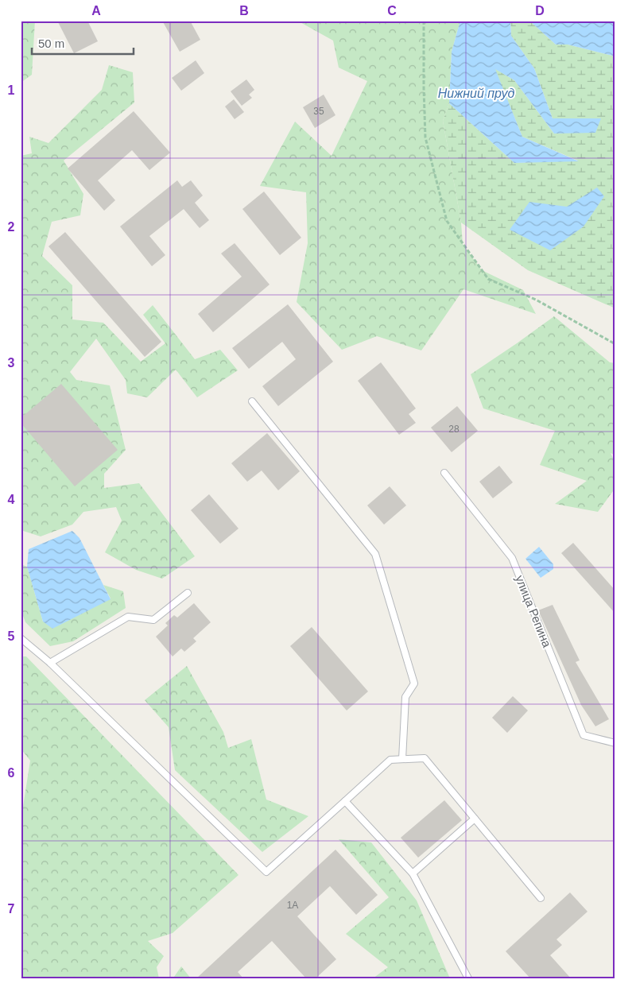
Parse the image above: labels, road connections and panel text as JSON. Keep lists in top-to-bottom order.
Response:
{
  "streets": {
    "lane": ["улица Репина"]
  },
  "water": ["Нижний пруд"],
  "house_numbers": ["35", "28", "1А"],
  "scale_bar": "50 m",
  "grid": {
    "columns": [
      "A",
      "B",
      "C",
      "D"
    ],
    "rows": [
      "1",
      "2",
      "3",
      "4",
      "5",
      "6",
      "7"
    ]
  }
}
